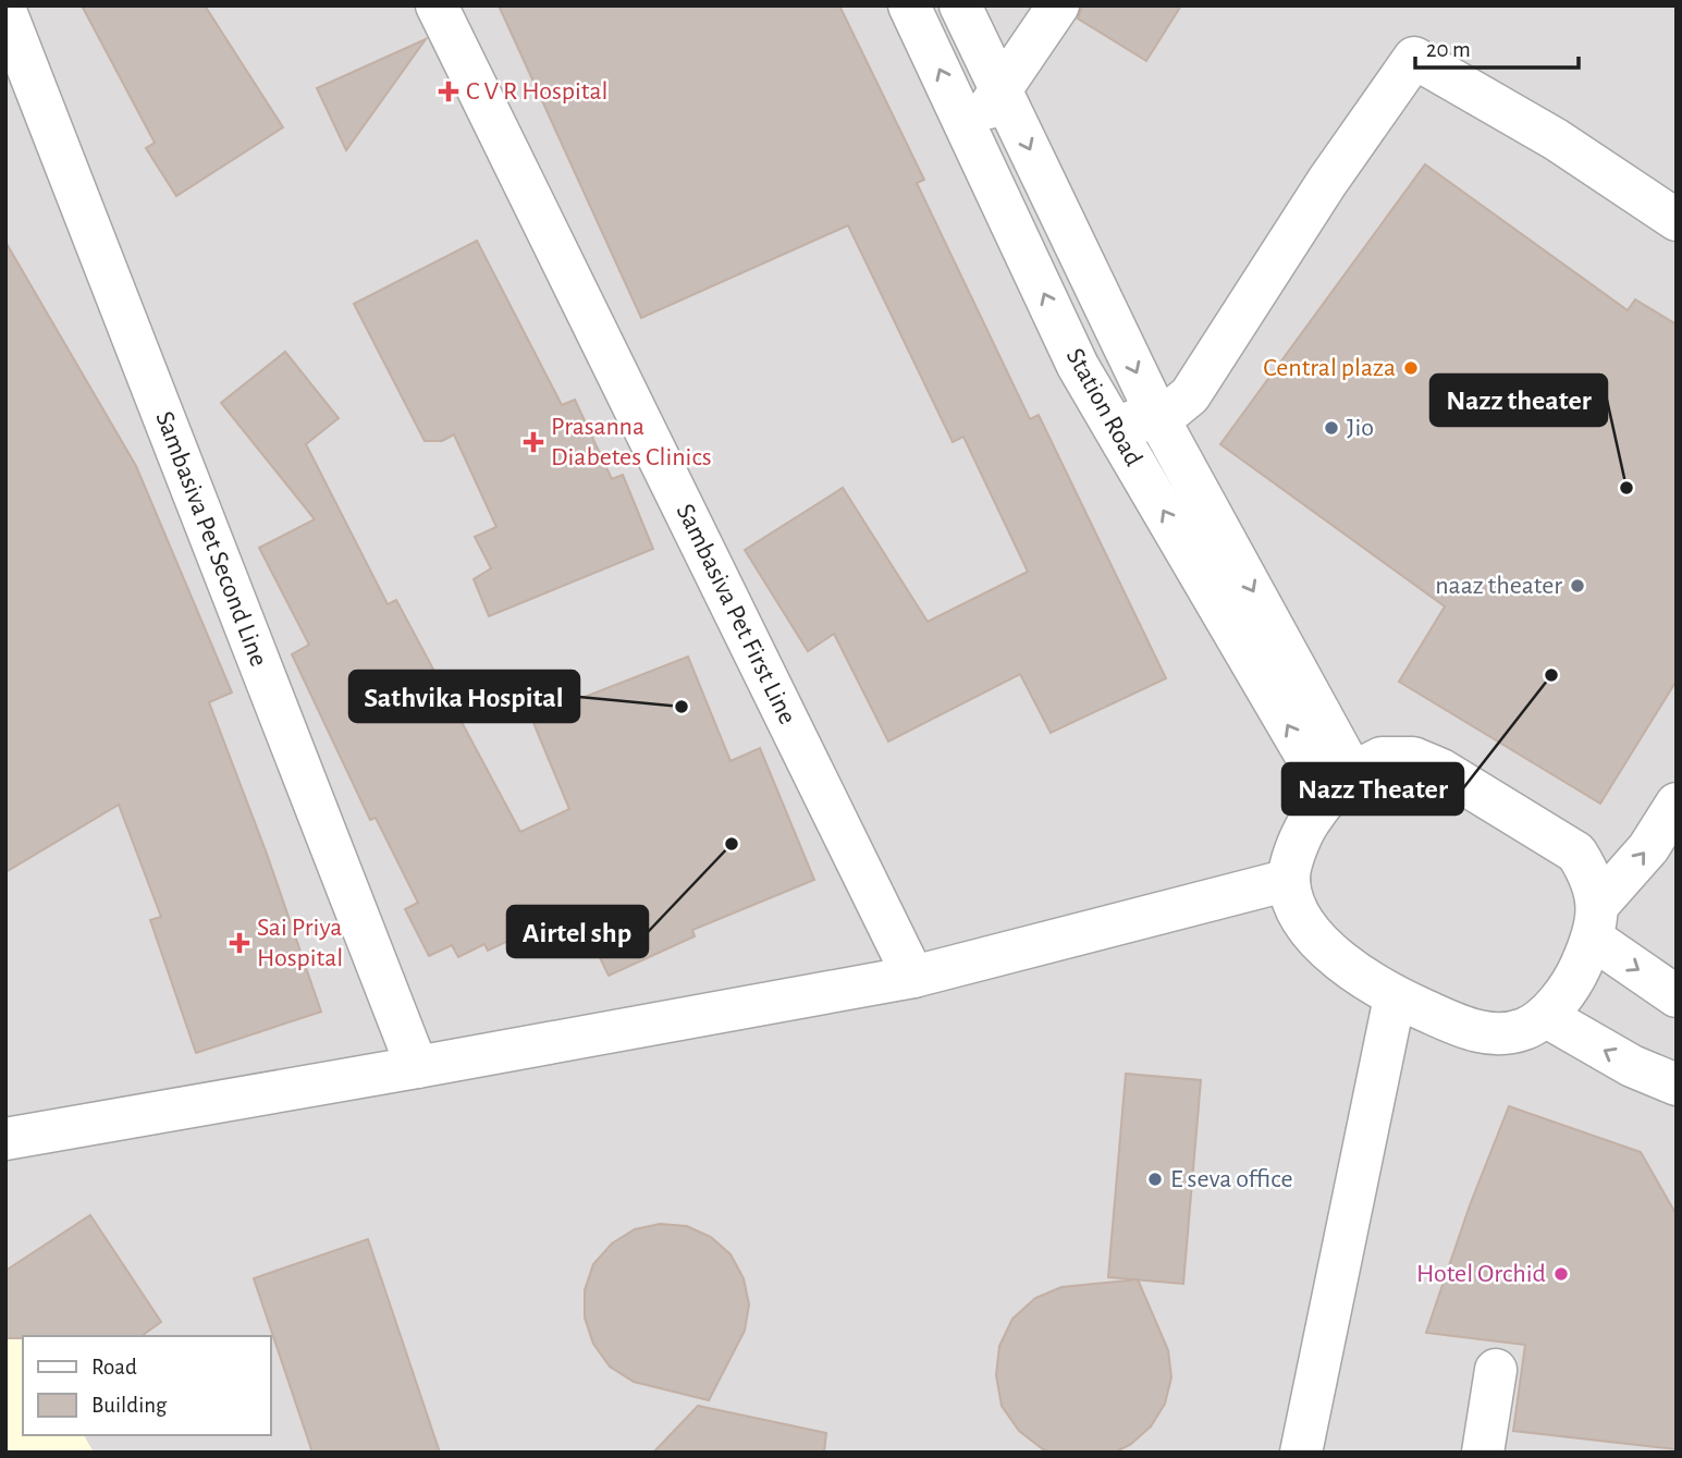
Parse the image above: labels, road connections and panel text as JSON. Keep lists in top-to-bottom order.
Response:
{
  "streets": {
    "street": ["Station Road", "Sambasiva Pet Second Line", "Sambasiva Pet First Line"]
  },
  "places": {
    "health": ["C V R Hospital", "Prasanna Diabetes Clinics", "Sai Priya Hospital"],
    "other": [
      "Central plaza",
      "Jio",
      "Nazz theater",
      "naaz theater",
      "Nazz Theater",
      "Sathvika Hospital",
      "Airtel shp",
      "E seva office",
      "Hotel Orchid"
    ]
  },
  "legend": ["Road", "Building"],
  "scale_bar": "20 m"
}
